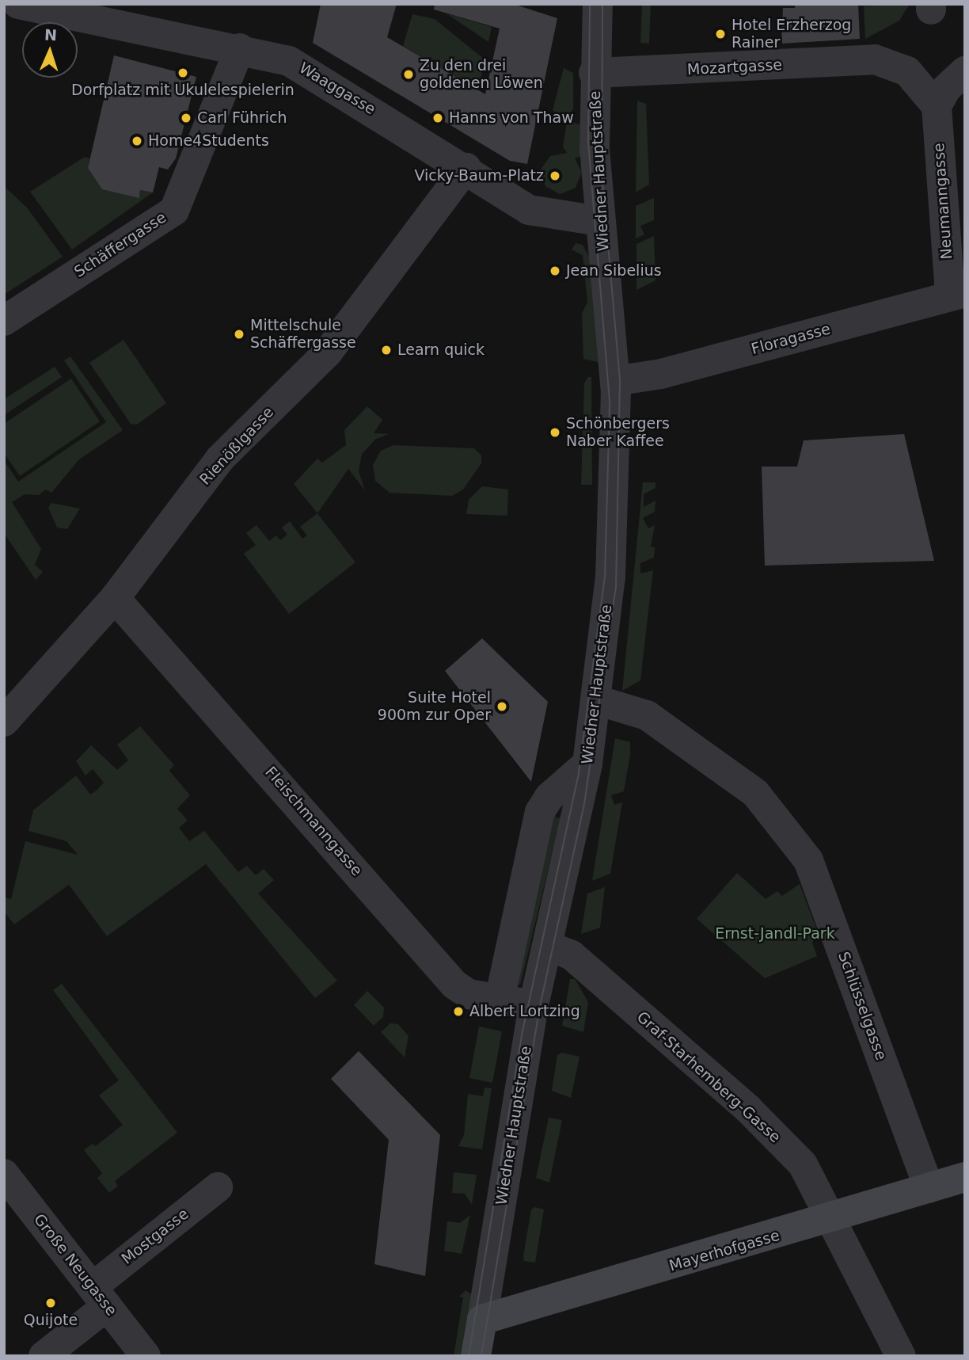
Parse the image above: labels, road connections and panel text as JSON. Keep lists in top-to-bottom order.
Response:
{
  "streets": {
    "main road": ["Wiedner Hauptstraße", "Mayerhofgasse"],
    "street": [
      "Mozartgasse",
      "Waaggasse",
      "Neumanngasse",
      "Schäffergasse",
      "Floragasse",
      "Rienößlgasse",
      "Fleischmanngasse",
      "Schlüsselgasse",
      "Graf-Starhemberg-Gasse",
      "Mostgasse",
      "Große Neugasse"
    ]
  },
  "crossings": [
    ["Mozartgasse", "Wiedner Hauptstraße"],
    ["Mozartgasse", "Neumanngasse"],
    ["Waaggasse", "Wiedner Hauptstraße"],
    ["Waaggasse", "Schäffergasse"],
    ["Waaggasse", "Rienößlgasse"],
    ["Wiedner Hauptstraße", "Floragasse"],
    ["Wiedner Hauptstraße", "Fleischmanngasse"],
    ["Wiedner Hauptstraße", "Schlüsselgasse"],
    ["Wiedner Hauptstraße", "Graf-Starhemberg-Gasse"],
    ["Wiedner Hauptstraße", "Mayerhofgasse"],
    ["Neumanngasse", "Floragasse"],
    ["Rienößlgasse", "Fleischmanngasse"],
    ["Schlüsselgasse", "Mayerhofgasse"],
    ["Graf-Starhemberg-Gasse", "Mayerhofgasse"],
    ["Mostgasse", "Große Neugasse"]
  ],
  "parks": ["Ernst-Jandl-Park"],
  "places": [
    "Hotel Erzherzog Rainer",
    "Dorfplatz mit Ukulelespielerin",
    "Zu den drei goldenen Löwen",
    "Carl Führich",
    "Hanns von Thaw",
    "Home4Students",
    "Vicky-Baum-Platz",
    "Jean Sibelius",
    "Mittelschule Schäffergasse",
    "Learn quick",
    "Schönbergers Naber Kaffee",
    "Suite Hotel 900m zur Oper",
    "Albert Lortzing",
    "Quijote"
  ],
  "north": "top"
}
